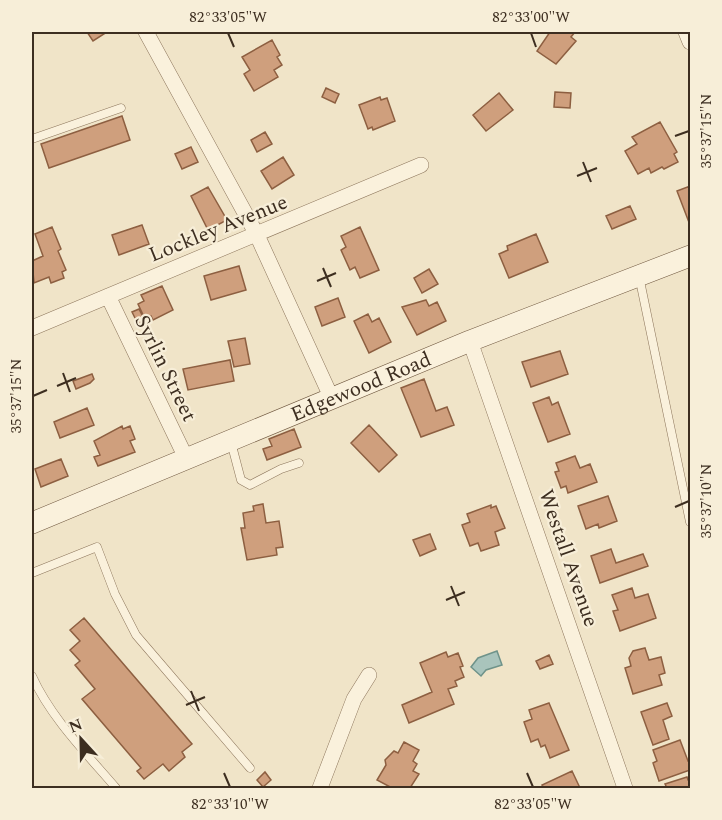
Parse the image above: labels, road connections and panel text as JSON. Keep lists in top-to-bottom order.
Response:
{
  "streets": {
    "street": [
      "Lockley Avenue",
      "Syrlin Street",
      "Edgewood Road",
      "Westall Avenue"
    ]
  },
  "crossings": [
    ["Lockley Avenue", "Syrlin Street"],
    ["Syrlin Street", "Edgewood Road"],
    ["Edgewood Road", "Westall Avenue"]
  ],
  "north": "top",
  "coordinates": [
    "82°33'05\"W",
    "82°33'00\"W",
    "35°37'15\"N",
    "35°37'10\"N",
    "82°33'10\"W"
  ]
}
